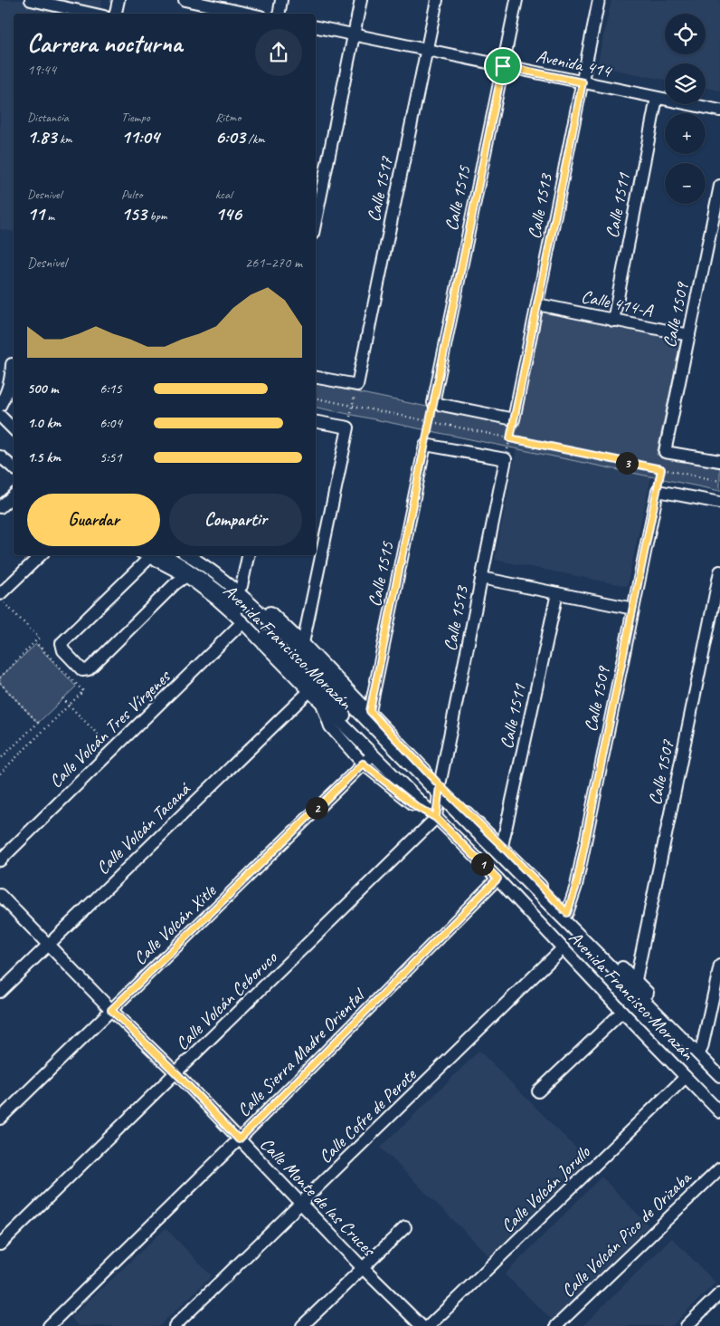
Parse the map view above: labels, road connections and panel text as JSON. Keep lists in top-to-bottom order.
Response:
{
  "streets": {
    "street": [
      "Avenida 414",
      "Calle 1517",
      "Calle 1515",
      "Calle 1511",
      "Calle 1513",
      "Calle 414-A",
      "Calle 1509",
      "Avenida Francisco Morazán",
      "Calle Volcán Tres Vírgenes",
      "Calle 1507",
      "Calle Volcán Tacaná",
      "Calle Volcán Xitle",
      "Calle Volcán Ceboruco",
      "Calle Sierra Madre Oriental",
      "Calle Cofre de Perote",
      "Calle Volcán Jorullo",
      "Calle Monte de las Cruces",
      "Calle Volcán Pico de Orizaba"
    ]
  },
  "crossings": [
    ["Avenida 414", "Calle 1517"],
    ["Avenida 414", "Calle 1515"],
    ["Avenida 414", "Calle 1511"],
    ["Avenida 414", "Calle 1513"],
    ["Calle 1515", "Avenida Francisco Morazán"],
    ["Calle 1511", "Calle 414-A"],
    ["Calle 1511", "Avenida Francisco Morazán"],
    ["Calle 1513", "Calle 414-A"],
    ["Calle 1513", "Avenida Francisco Morazán"],
    ["Calle 1513", "Calle Volcán Ceboruco"],
    ["Calle 414-A", "Calle 1509"],
    ["Calle 1509", "Avenida Francisco Morazán"],
    ["Avenida Francisco Morazán", "Calle Volcán Tres Vírgenes"],
    ["Avenida Francisco Morazán", "Calle 1507"],
    ["Avenida Francisco Morazán", "Calle Volcán Tacaná"],
    ["Avenida Francisco Morazán", "Calle Volcán Xitle"],
    ["Avenida Francisco Morazán", "Calle Volcán Ceboruco"],
    ["Avenida Francisco Morazán", "Calle Sierra Madre Oriental"],
    ["Avenida Francisco Morazán", "Calle Cofre de Perote"],
    ["Avenida Francisco Morazán", "Calle Volcán Jorullo"],
    ["Calle Volcán Tacaná", "Calle Monte de las Cruces"],
    ["Calle Volcán Xitle", "Calle Monte de las Cruces"],
    ["Calle Volcán Ceboruco", "Calle Monte de las Cruces"],
    ["Calle Sierra Madre Oriental", "Calle Monte de las Cruces"],
    ["Calle Cofre de Perote", "Calle Monte de las Cruces"]
  ],
  "page": {
    "map_buttons": ["+", "−"],
    "heading": ["Carrera nocturna", "19:44"],
    "stats": [
      ["Distancia", "1.83 km"],
      ["Tiempo", "11:04"],
      ["Ritmo", "6:03 /km"],
      ["Desnivel", "11 m"],
      ["Pulso", "153 bpm"],
      ["kcal", "146"]
    ],
    "chart": ["Desnivel", "261–270 m"],
    "list": [
      {
        "name": "500 m",
        "note": "6:15"
      },
      {
        "name": "1.0 km",
        "note": "6:04"
      },
      {
        "name": "1.5 km",
        "note": "5:51"
      }
    ],
    "pins": ["3", "2", "1"],
    "buttons": ["Guardar", "Compartir"]
  }
}
